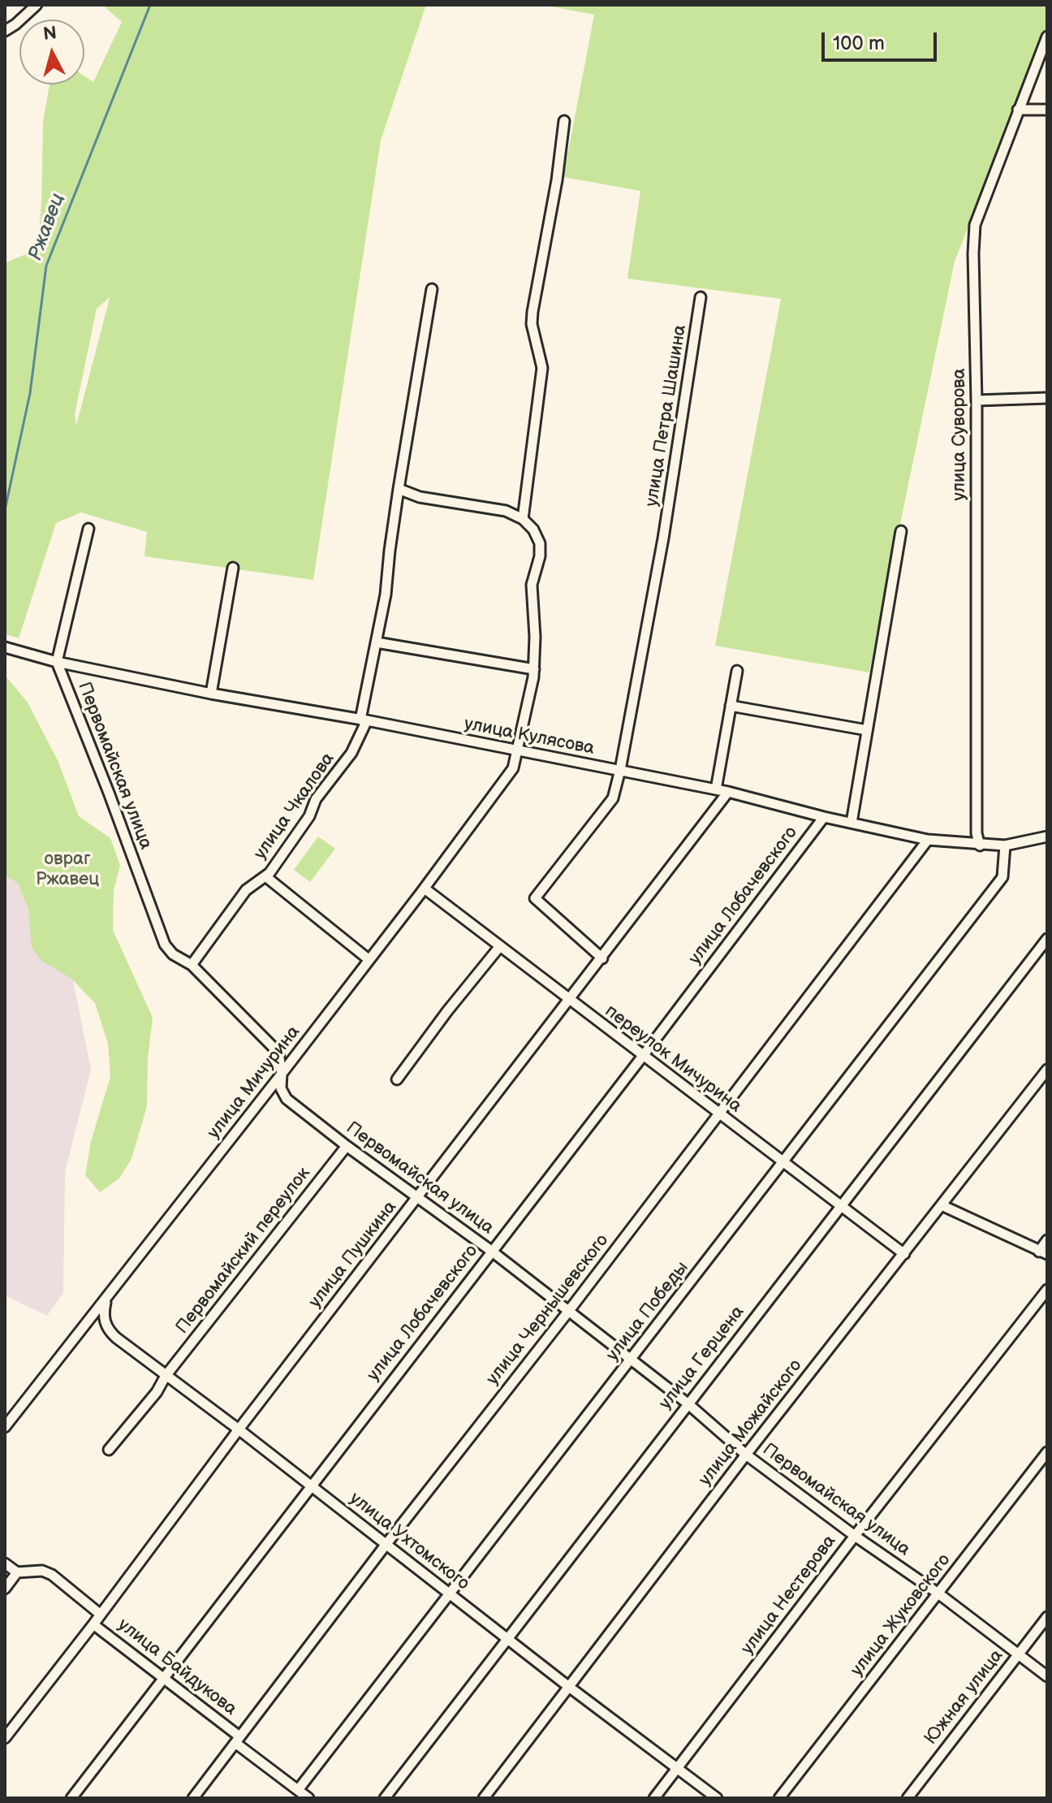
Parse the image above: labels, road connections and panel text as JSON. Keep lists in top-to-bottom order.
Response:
{
  "streets": {
    "street": [
      "улица Петра Шашина",
      "улица Суворова",
      "улица Кулясова",
      "Первомайская улица",
      "улица Чкалова",
      "улица Лобачевского",
      "переулок Мичурина",
      "улица Мичурина",
      "Первомайский переулок",
      "улица Пушкина",
      "улица Чернышевского",
      "улица Победы",
      "улица Герцена",
      "улица Можайского",
      "улица Ухтомского",
      "улица Нестерова",
      "улица Жуковского",
      "улица Байдукова",
      "Южная улица"
    ]
  },
  "crossings": [
    ["улица Петра Шашина", "улица Кулясова"],
    ["улица Петра Шашина", "улица Пушкина"],
    ["улица Суворова", "улица Кулясова"],
    ["улица Кулясова", "Первомайская улица"],
    ["улица Кулясова", "улица Чкалова"],
    ["улица Кулясова", "улица Лобачевского"],
    ["улица Кулясова", "улица Мичурина"],
    ["улица Кулясова", "улица Пушкина"],
    ["улица Кулясова", "улица Чернышевского"],
    ["улица Кулясова", "улица Победы"],
    ["Первомайская улица", "улица Чкалова"],
    ["Первомайская улица", "улица Лобачевского"],
    ["Первомайская улица", "улица Мичурина"],
    ["Первомайская улица", "Первомайский переулок"],
    ["Первомайская улица", "улица Пушкина"],
    ["Первомайская улица", "улица Чернышевского"],
    ["Первомайская улица", "улица Победы"],
    ["Первомайская улица", "улица Герцена"],
    ["Первомайская улица", "улица Можайского"],
    ["Первомайская улица", "улица Нестерова"],
    ["Первомайская улица", "улица Жуковского"],
    ["Первомайская улица", "Южная улица"],
    ["улица Лобачевского", "переулок Мичурина"],
    ["улица Лобачевского", "улица Ухтомского"],
    ["улица Лобачевского", "улица Байдукова"],
    ["переулок Мичурина", "улица Мичурина"],
    ["переулок Мичурина", "улица Пушкина"],
    ["переулок Мичурина", "улица Чернышевского"],
    ["переулок Мичурина", "улица Победы"],
    ["переулок Мичурина", "улица Герцена"],
    ["переулок Мичурина", "улица Можайского"],
    ["улица Мичурина", "улица Ухтомского"],
    ["Первомайский переулок", "улица Ухтомского"],
    ["улица Пушкина", "улица Ухтомского"],
    ["улица Пушкина", "улица Байдукова"],
    ["улица Чернышевского", "улица Ухтомского"],
    ["улица Чернышевского", "улица Байдукова"],
    ["улица Победы", "улица Ухтомского"],
    ["улица Победы", "улица Байдукова"],
    ["улица Герцена", "улица Ухтомского"],
    ["улица Можайского", "улица Ухтомского"],
    ["улица Ухтомского", "улица Нестерова"]
  ],
  "water": ["Ржавец"],
  "parks": ["овраг Ржавец"],
  "scale_bar": "100 m",
  "north": "top"
}
